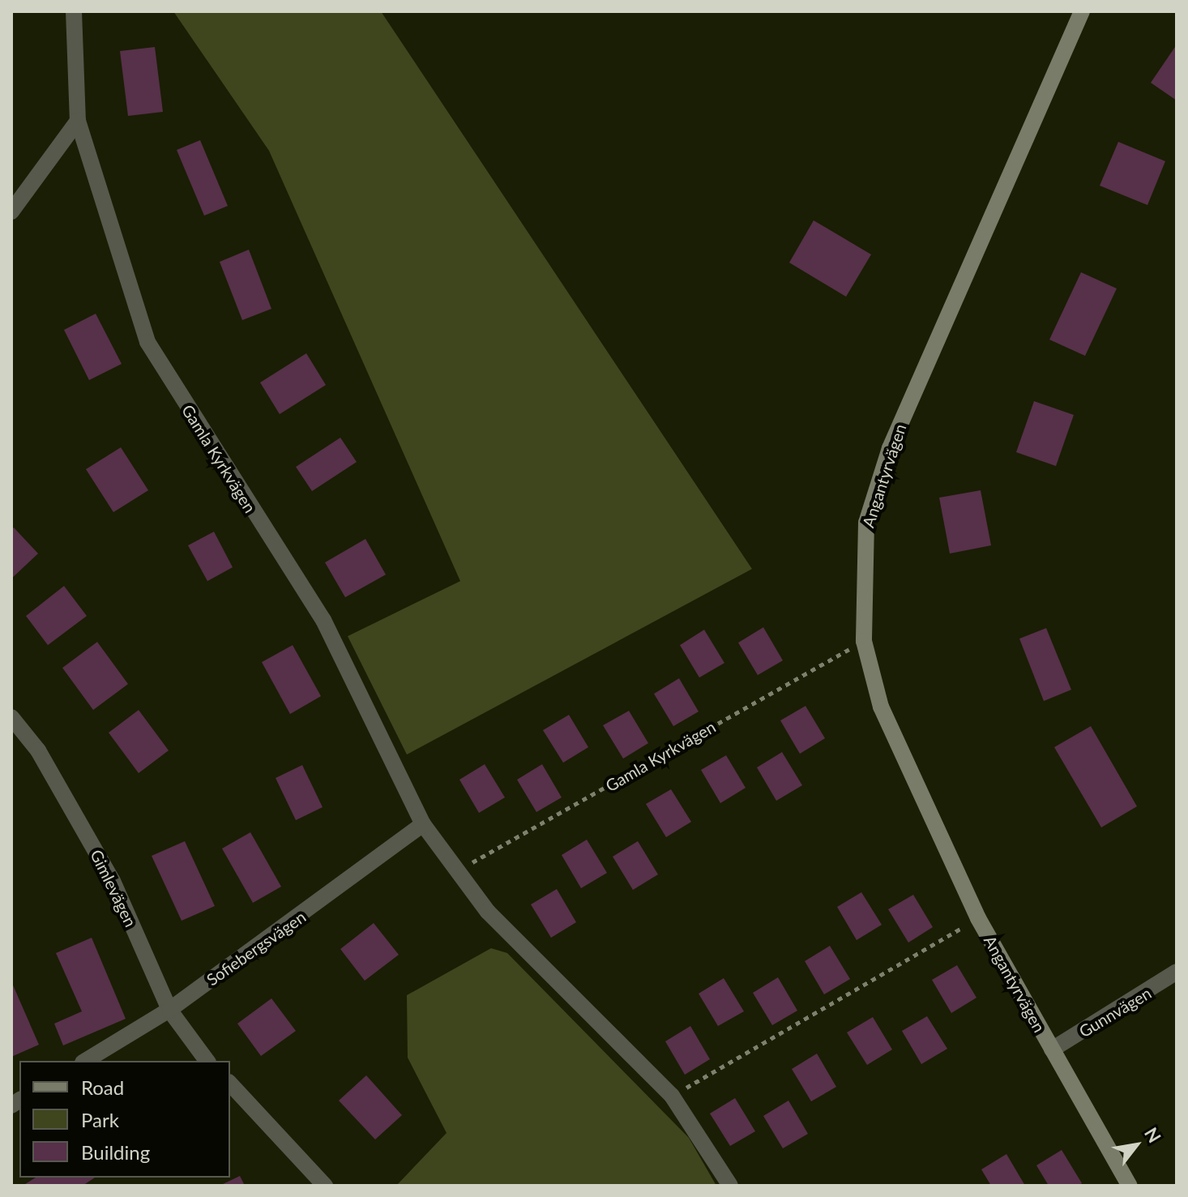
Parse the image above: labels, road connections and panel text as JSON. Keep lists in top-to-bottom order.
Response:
{
  "streets": {
    "street": [
      "Gamla Kyrkvägen",
      "Angantyrvägen",
      "Gimlevägen",
      "Sofiebergsvägen",
      "Gunnvägen"
    ]
  },
  "crossings": [
    ["Gamla Kyrkvägen", "Angantyrvägen"],
    ["Gamla Kyrkvägen", "Sofiebergsvägen"],
    ["Angantyrvägen", "Gunnvägen"],
    ["Gimlevägen", "Sofiebergsvägen"]
  ],
  "legend": ["Road", "Park", "Building"],
  "north": "top right"
}
